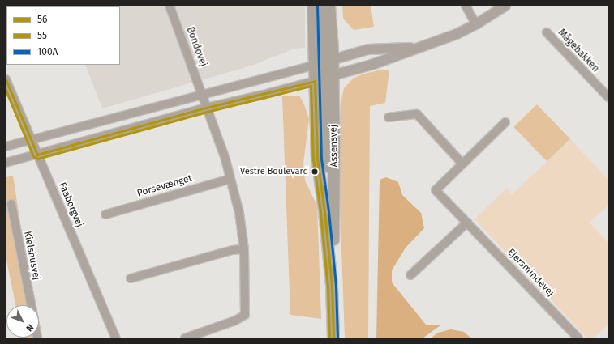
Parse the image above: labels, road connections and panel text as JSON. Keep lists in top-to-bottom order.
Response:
{
  "streets": {
    "main road": ["Assensvej"],
    "street": [
      "Bondovej",
      "Mågebakken",
      "Porsevænget",
      "Faaborgvej",
      "Kielshusvej",
      "Ejersmindevej"
    ]
  },
  "places": ["Vestre Boulevard"],
  "lines": ["transit line 100A", "transit line 56", "transit line 55"],
  "legend": ["56", "55", "100A"],
  "north": "bottom right"
}
